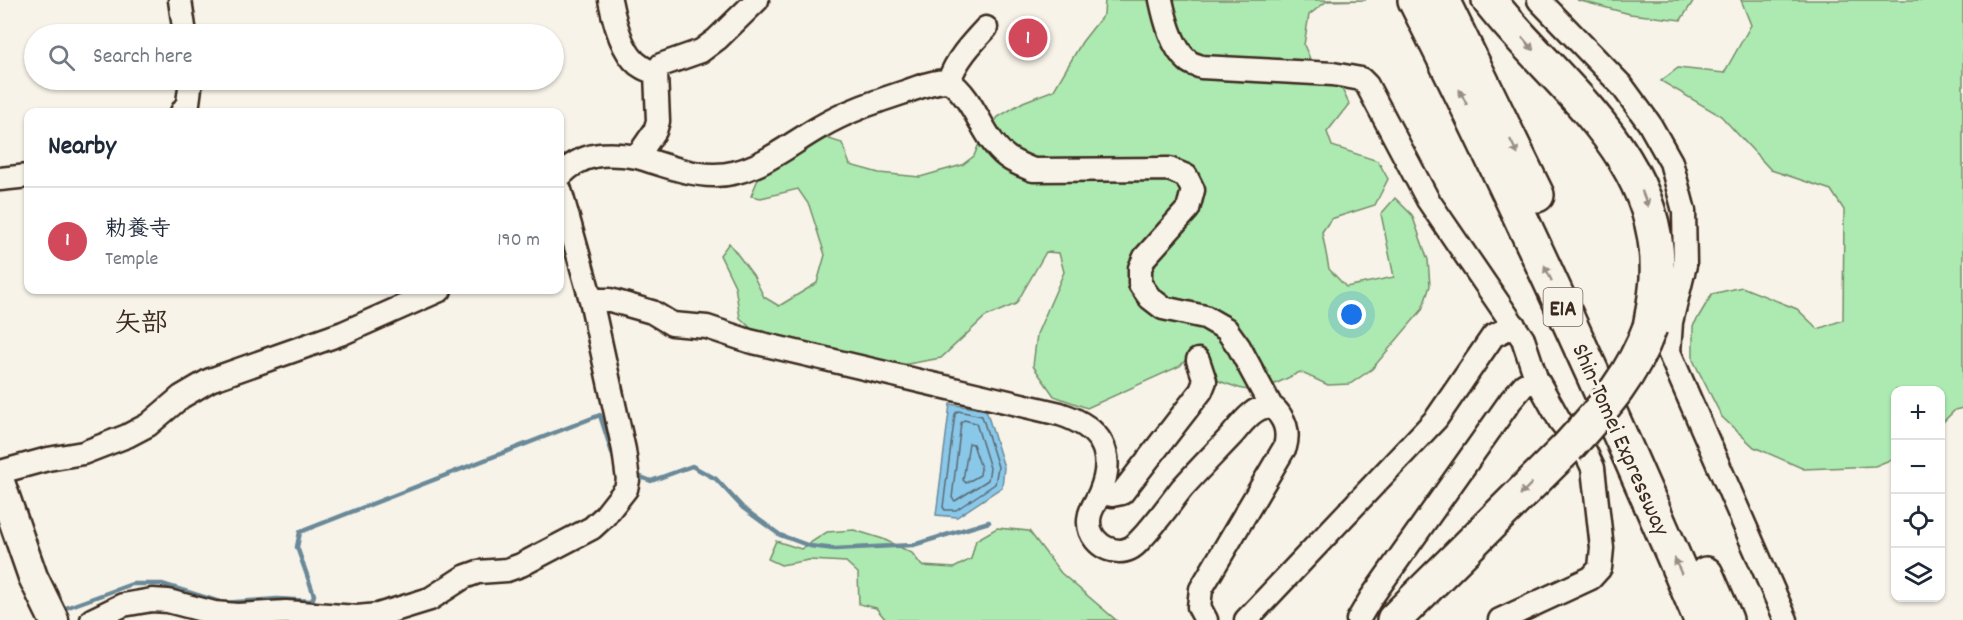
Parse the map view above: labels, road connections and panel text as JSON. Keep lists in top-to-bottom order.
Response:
{
  "streets": {
    "highway": ["E1A", "Shin-Tomei Expressway"]
  },
  "districts": ["矢部"],
  "page": {
    "pins": "1",
    "search": "Search here",
    "heading": "Nearby",
    "list": [
      {
        "mark": "1",
        "name": "勅養寺",
        "note": "Temple",
        "value": "190 m"
      }
    ],
    "map_buttons": ["+", "−"]
  }
}
